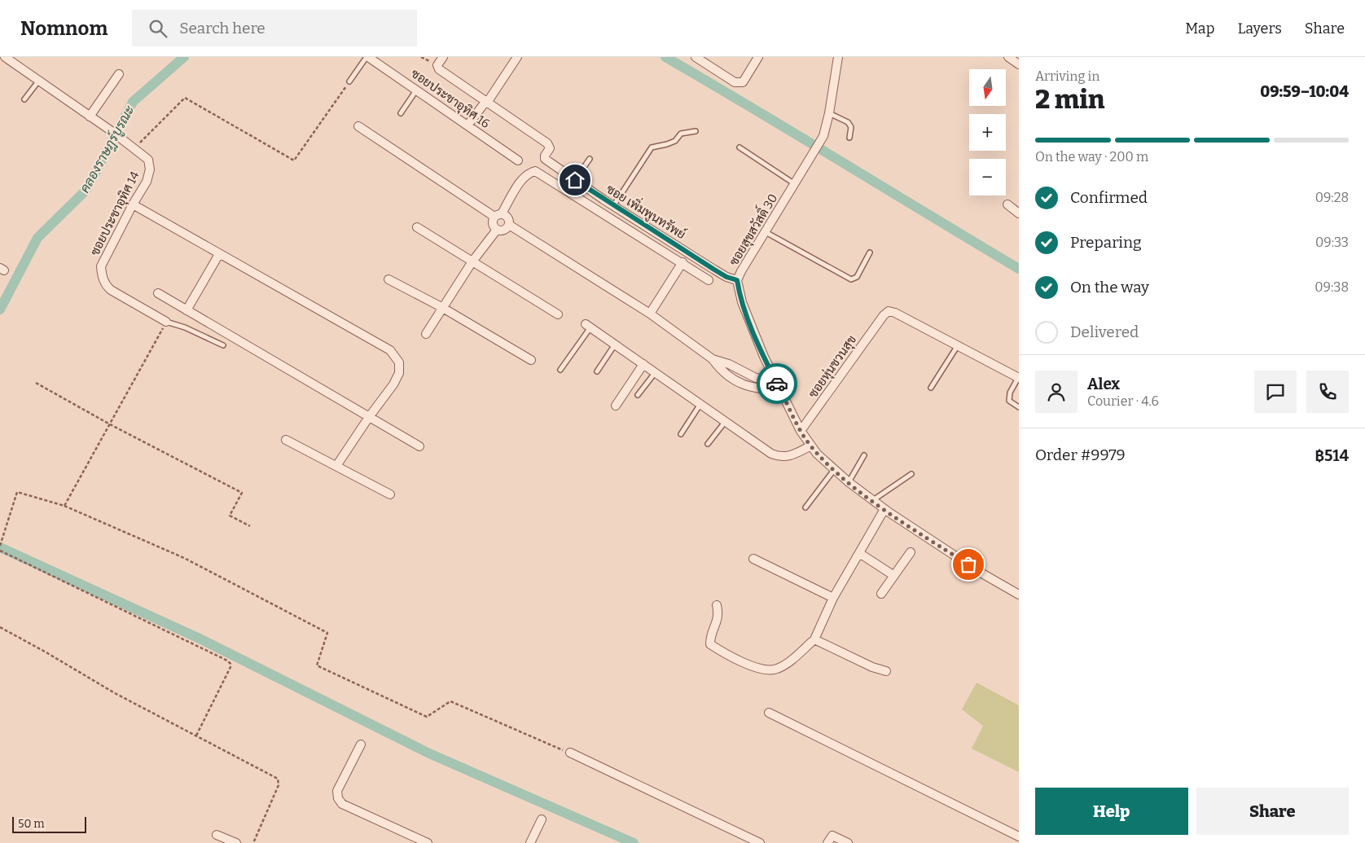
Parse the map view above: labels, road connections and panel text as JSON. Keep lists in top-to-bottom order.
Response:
{
  "streets": {
    "street": [
      "ซอยประชาอุทิศ 16",
      "ซอย เพิ่มพูนทรัพย์",
      "ซอยประชาอุทิศ 14",
      "ซอยสุขสวัสดิ์ 30",
      "ซอยหุ่นชวนสุข"
    ]
  },
  "crossings": [
    ["ซอย เพิ่มพูนทรัพย์", "ซอยสุขสวัสดิ์ 30"],
    ["ซอยสุขสวัสดิ์ 30", "ซอยหุ่นชวนสุข"]
  ],
  "water": ["คลองราษฎร์บูรณะ"],
  "scale_bar": "50 m",
  "north": "bottom",
  "page": {
    "header": "Nomnom",
    "search": "Search here",
    "nav": ["Map", "Layers", "Share"],
    "heading": ["2 min", "Arriving in", "09:59–10:04"],
    "panel": [
      "Alex",
      "Courier · 4.6",
      "Order #9979",
      "฿514"
    ],
    "map_buttons": ["+", "−"],
    "bar": "On the way · 200 m",
    "list": [
      ["Confirmed", "09:28"],
      ["Preparing", "09:33"],
      ["On the way", "09:38"],
      "Delivered"
    ],
    "buttons": ["Help", "Share"],
    "scale": "50 m"
  }
}
